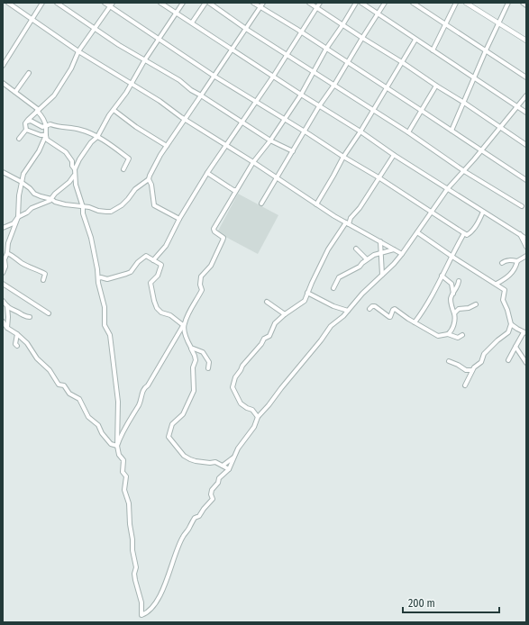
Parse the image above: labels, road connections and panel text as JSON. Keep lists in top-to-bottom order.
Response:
{
  "scale_bar": "200 m"
}
